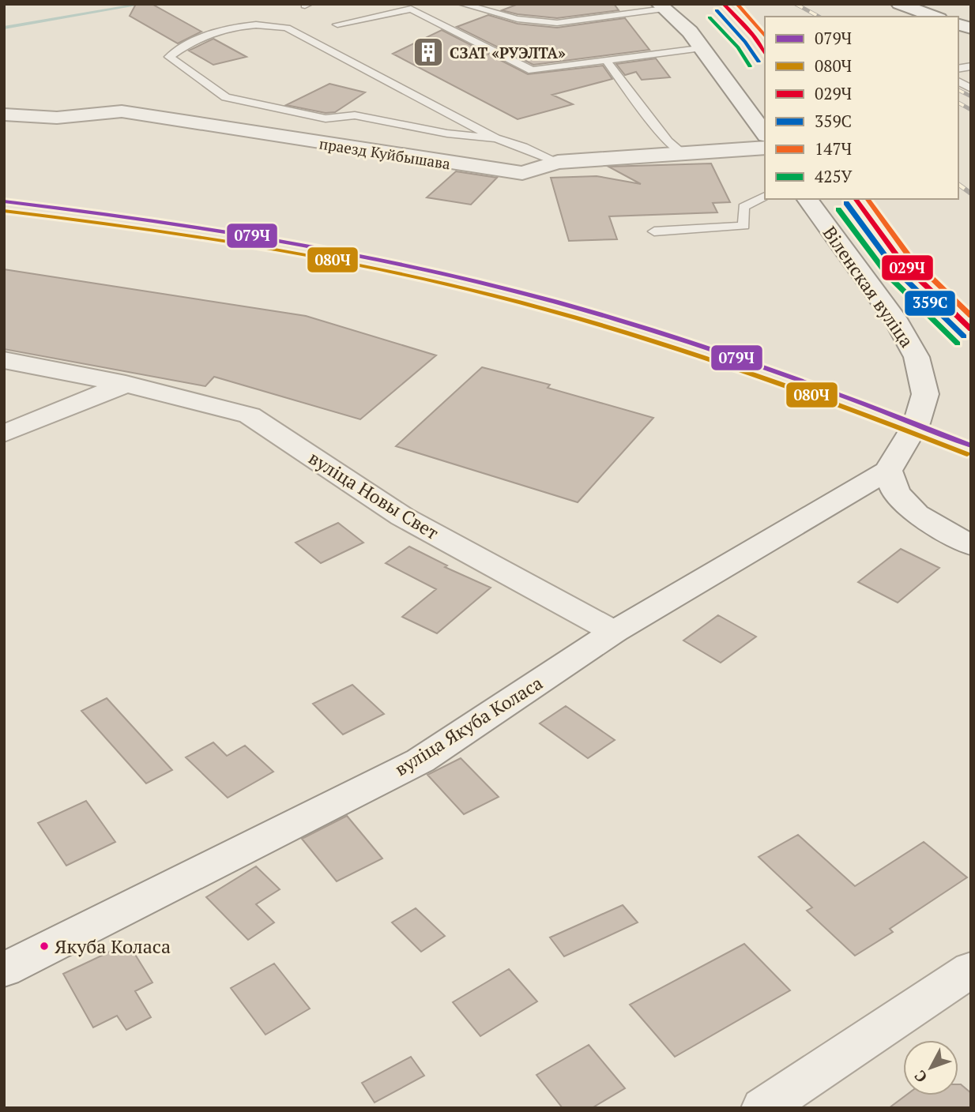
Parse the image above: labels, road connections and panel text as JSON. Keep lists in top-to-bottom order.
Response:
{
  "streets": {
    "street": [
      "праезд Куйбышава",
      "Віленская вуліца",
      "вуліца Новы Свет",
      "вуліца Якуба Коласа"
    ]
  },
  "crossings": [
    ["Віленская вуліца", "вуліца Якуба Коласа"],
    ["вуліца Новы Свет", "вуліца Якуба Коласа"]
  ],
  "places": {
    "building": ["СЗАТ «РУЭЛТА»"],
    "other": ["Якуба Коласа"]
  },
  "lines": [
    "transit line 029Ч",
    "transit line 147Ч",
    "transit line 359С",
    "transit line 425У",
    "transit line 079Ч",
    "transit line 080Ч"
  ],
  "legend": [
    "079Ч",
    "080Ч",
    "029Ч",
    "359С",
    "147Ч",
    "425У"
  ],
  "north": "bottom left"
}
